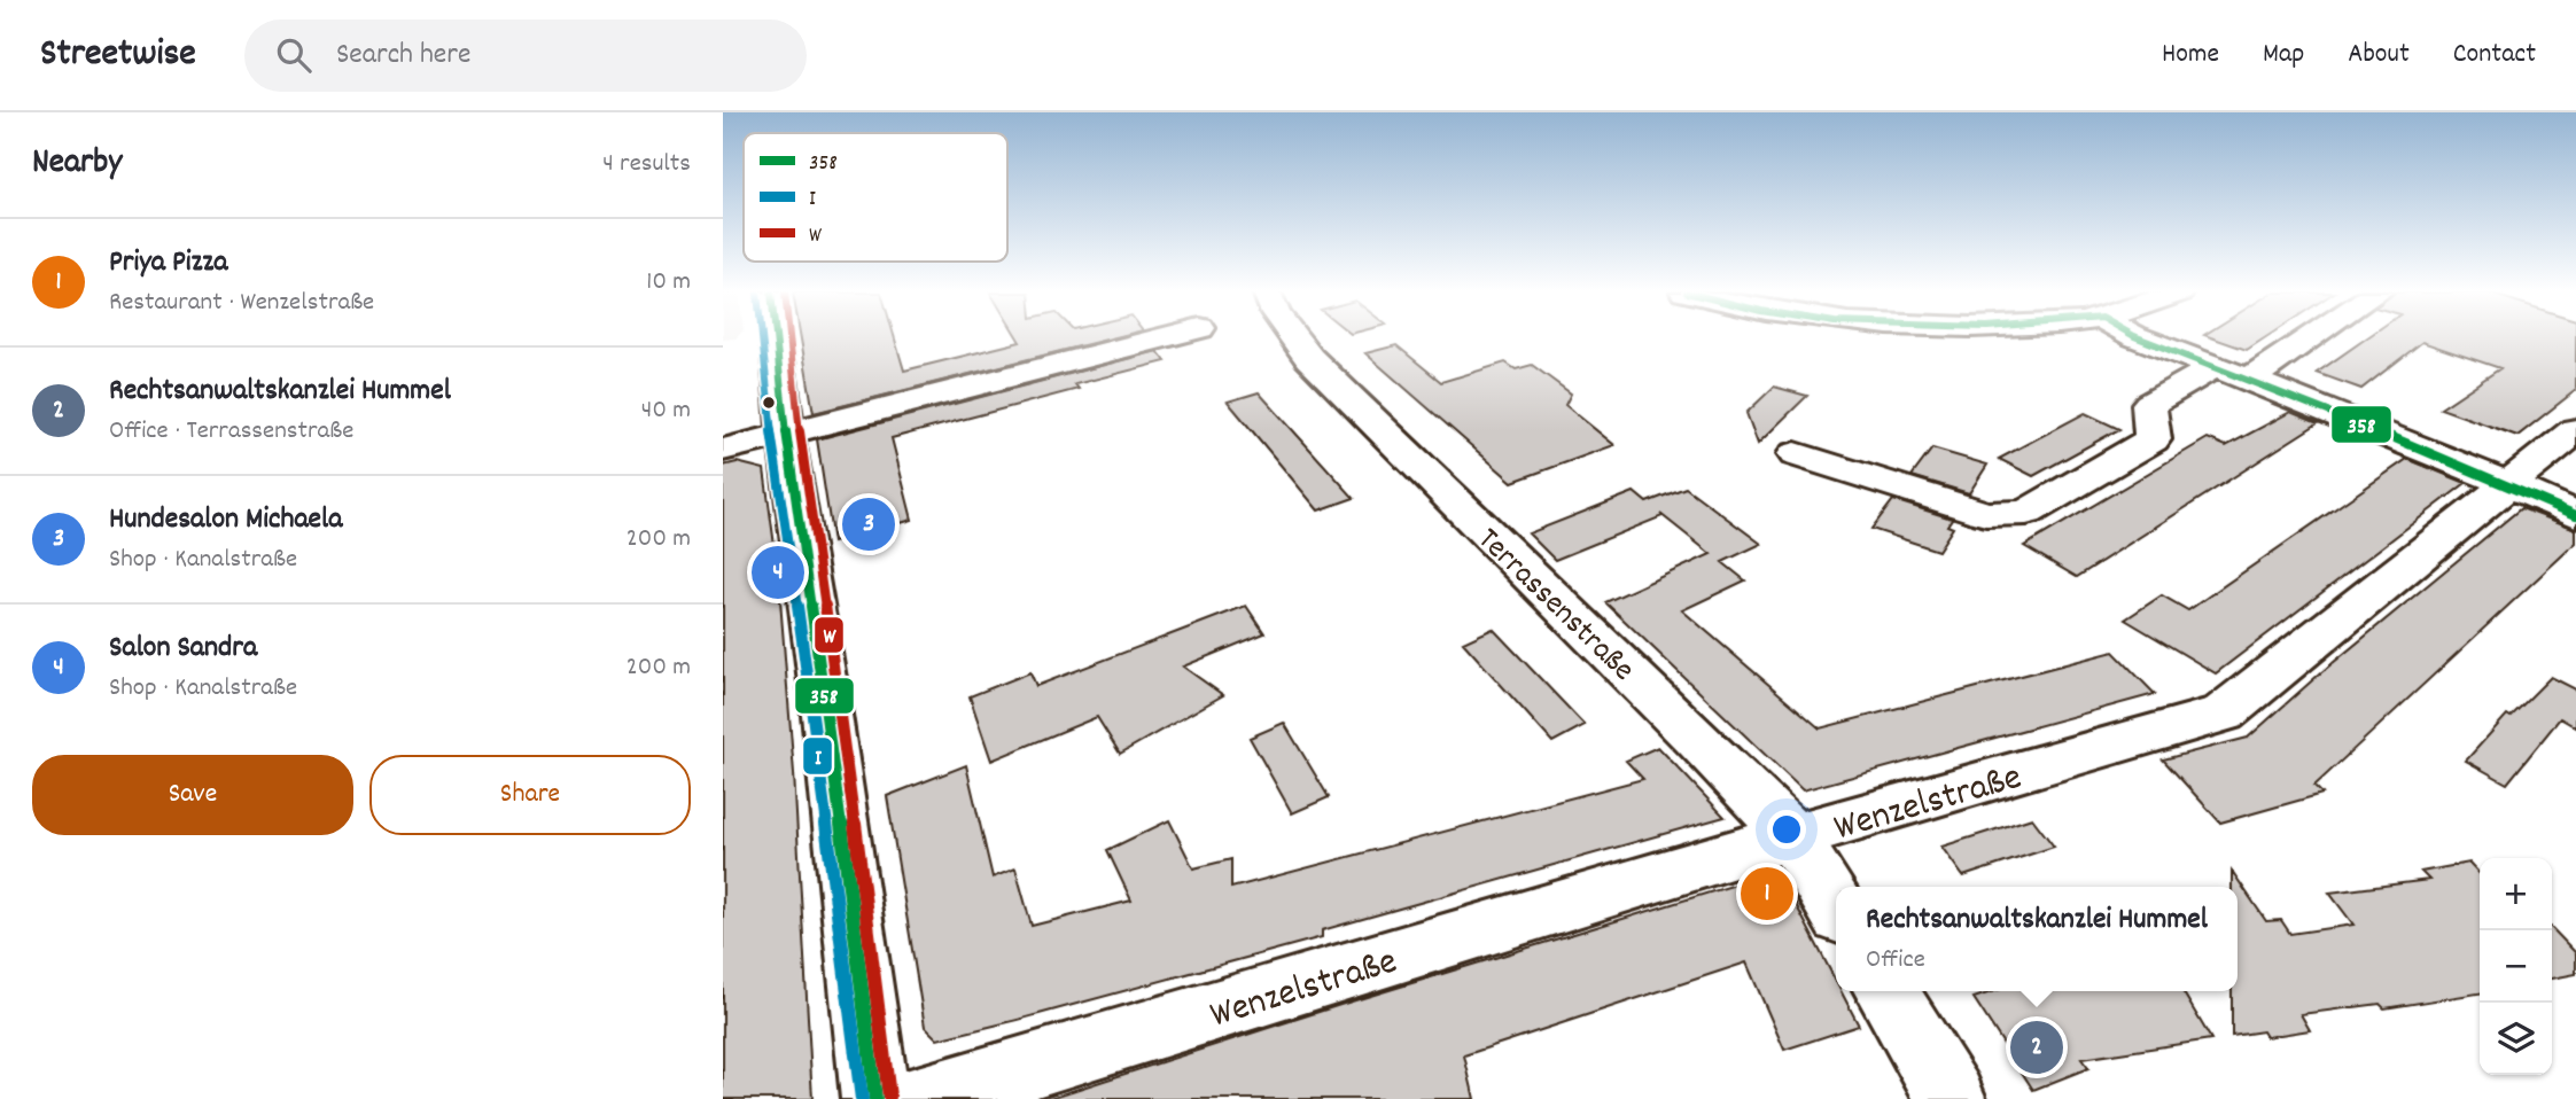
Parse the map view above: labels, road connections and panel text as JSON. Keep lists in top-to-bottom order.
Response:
{
  "streets": {
    "street": ["Terrassenstraße", "Wenzelstraße"]
  },
  "crossings": [
    ["Terrassenstraße", "Wenzelstraße"]
  ],
  "lines": ["transit line 358", "transit line I", "transit line W"],
  "legend": ["358", "I", "W"],
  "page": {
    "header": "Streetwise",
    "search": "Search here",
    "nav": [
      "Home",
      "Map",
      "About",
      "Contact"
    ],
    "heading": ["Nearby", "4 results"],
    "list": [
      {
        "mark": "1",
        "name": "Priya Pizza",
        "note": "Restaurant · Wenzelstraße",
        "value": "10 m"
      },
      {
        "mark": "2",
        "name": "Rechtsanwaltskanzlei Hummel",
        "note": "Office · Terrassenstraße",
        "value": "40 m"
      },
      {
        "mark": "3",
        "name": "Hundesalon Michaela",
        "note": "Shop · Kanalstraße",
        "value": "200 m"
      },
      {
        "mark": "4",
        "name": "Salon Sandra",
        "note": "Shop · Kanalstraße",
        "value": "200 m"
      }
    ],
    "pins": [
      "3",
      "4",
      "1",
      "2"
    ],
    "buttons": ["Save", "Share"],
    "map_buttons": ["+", "−"],
    "popup": ["Rechtsanwaltskanzlei Hummel", "Office"]
  }
}
